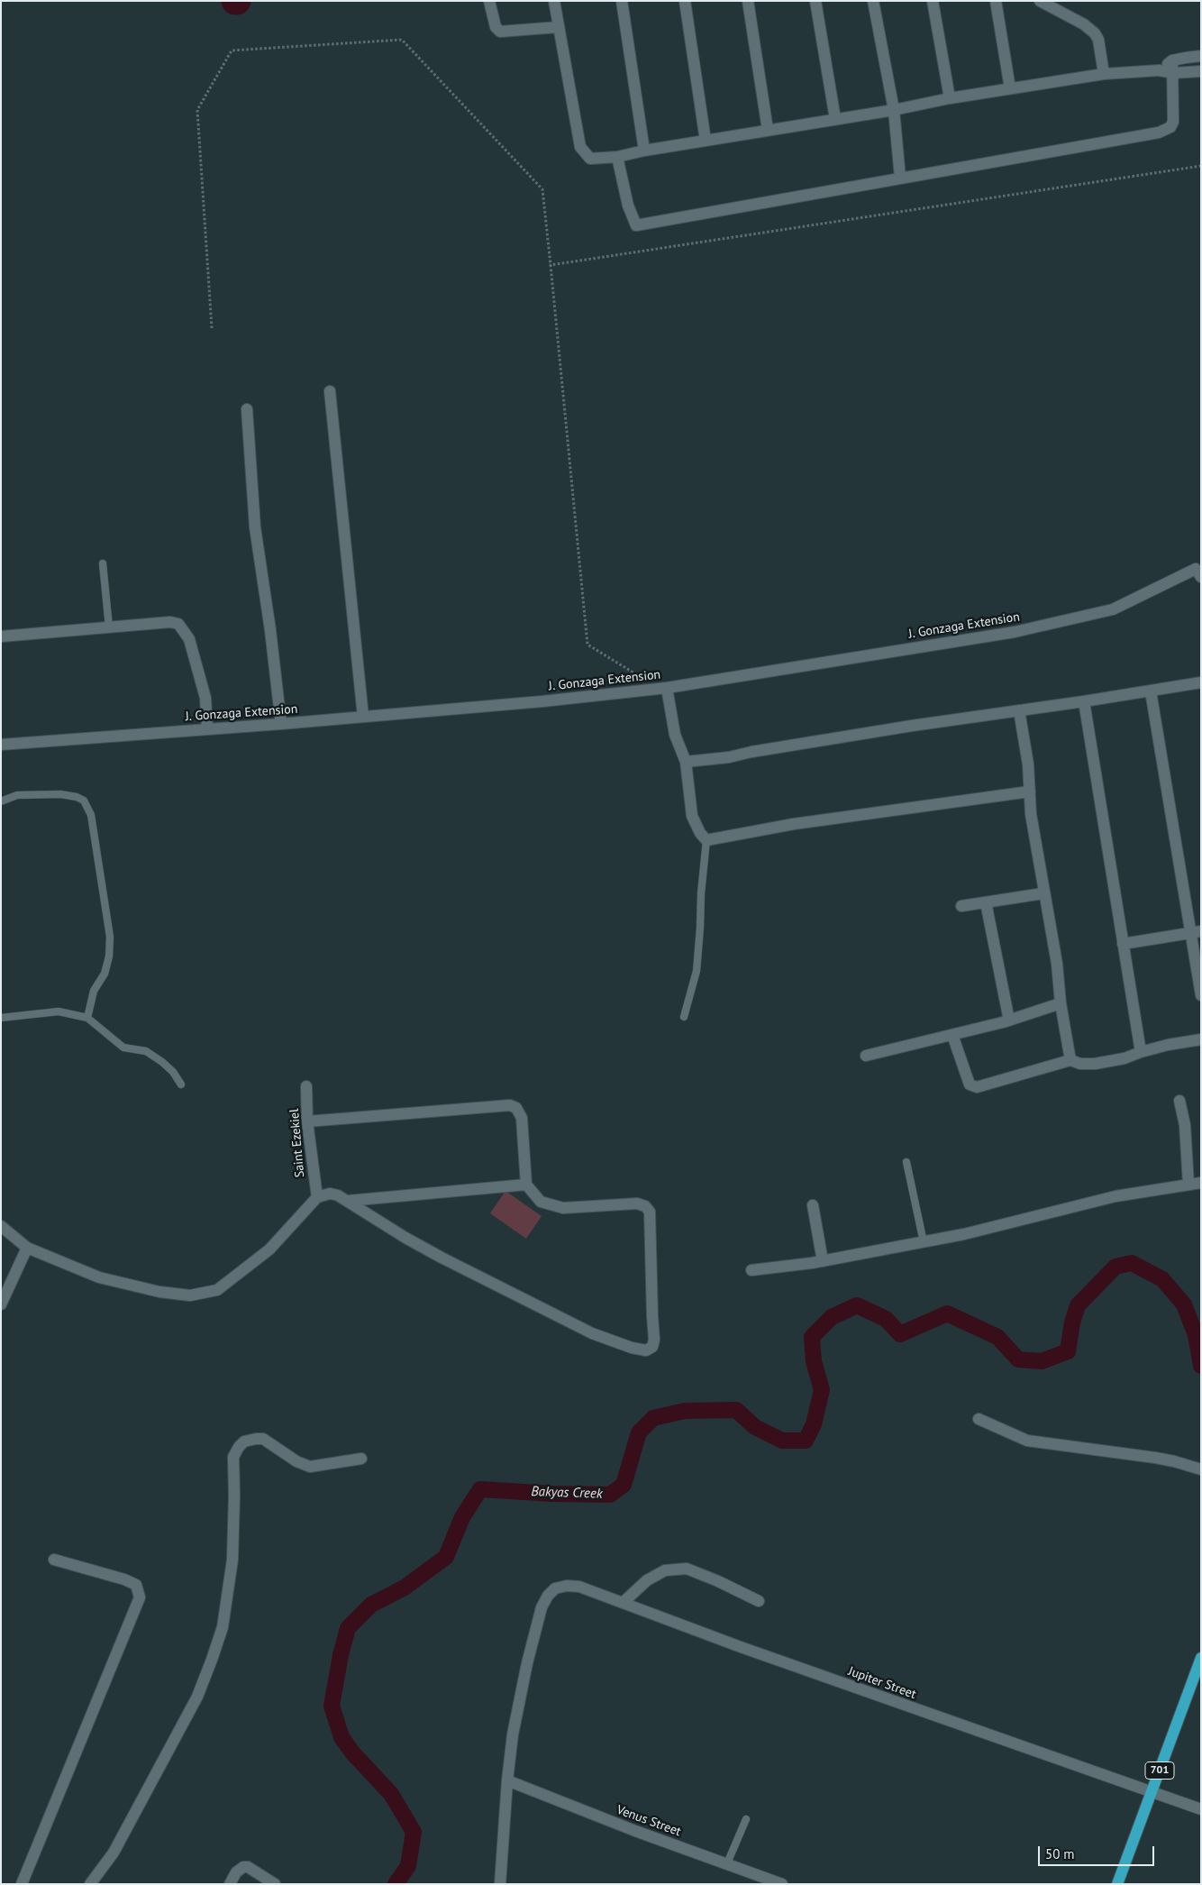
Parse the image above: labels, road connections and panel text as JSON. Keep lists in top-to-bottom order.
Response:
{
  "streets": {
    "main road": ["701"],
    "street": [
      "J. Gonzaga Extension",
      "Saint Ezekiel",
      "Jupiter Street",
      "Venus Street"
    ]
  },
  "crossings": [
    ["Jupiter Street", "701"],
    ["Jupiter Street", "Venus Street"]
  ],
  "water": ["Bakyas Creek"],
  "scale_bar": "50 m"
}
